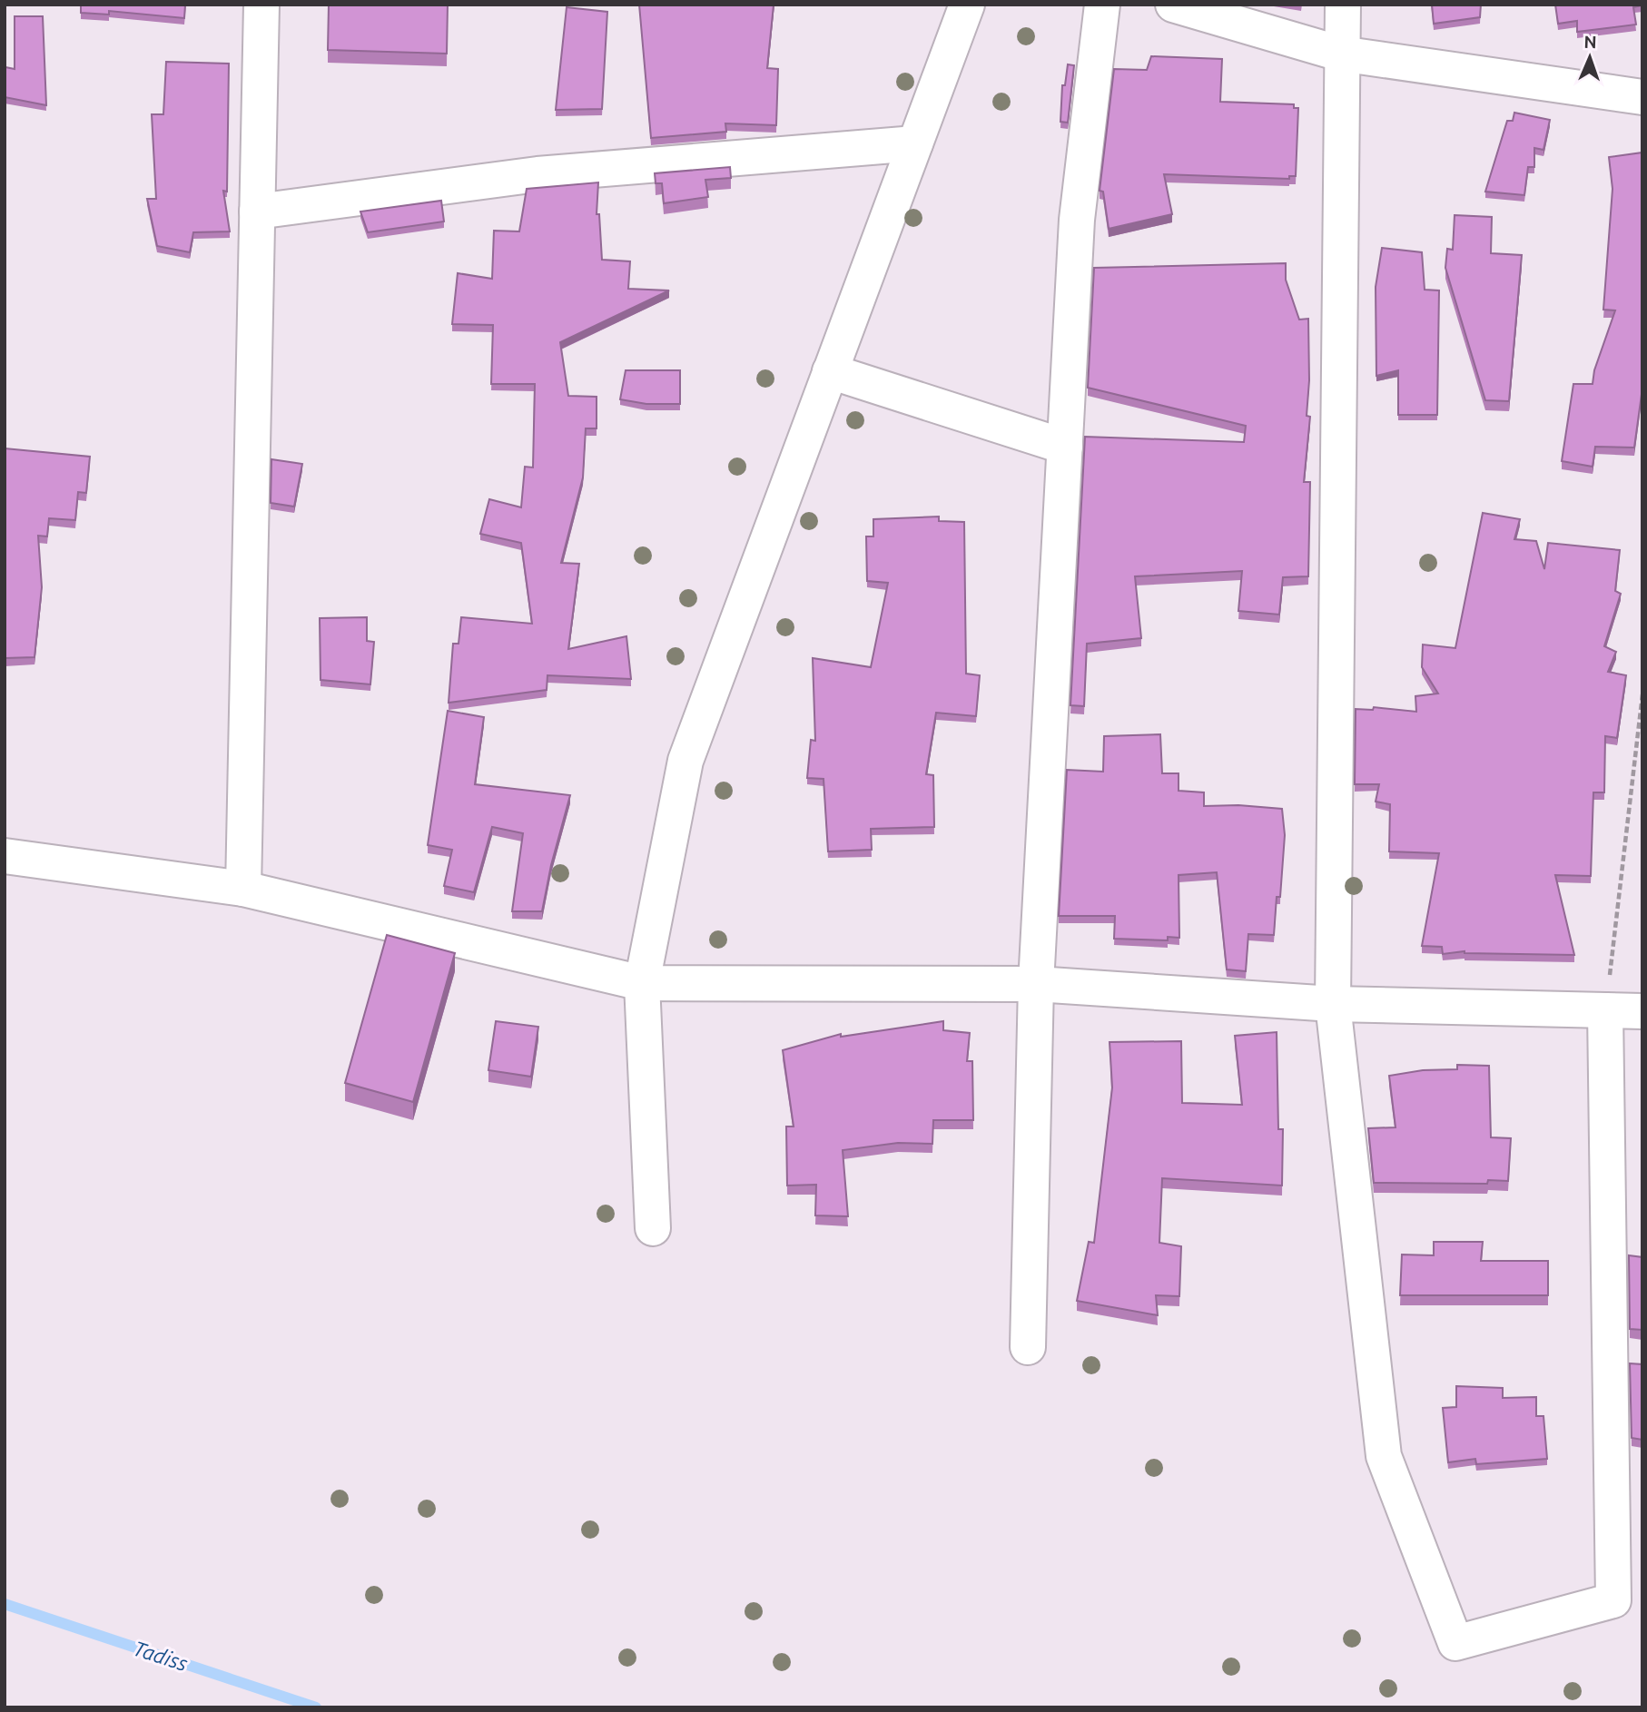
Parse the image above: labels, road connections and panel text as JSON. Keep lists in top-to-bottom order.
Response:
{
  "water": ["Tadiss"],
  "north": "top"
}
